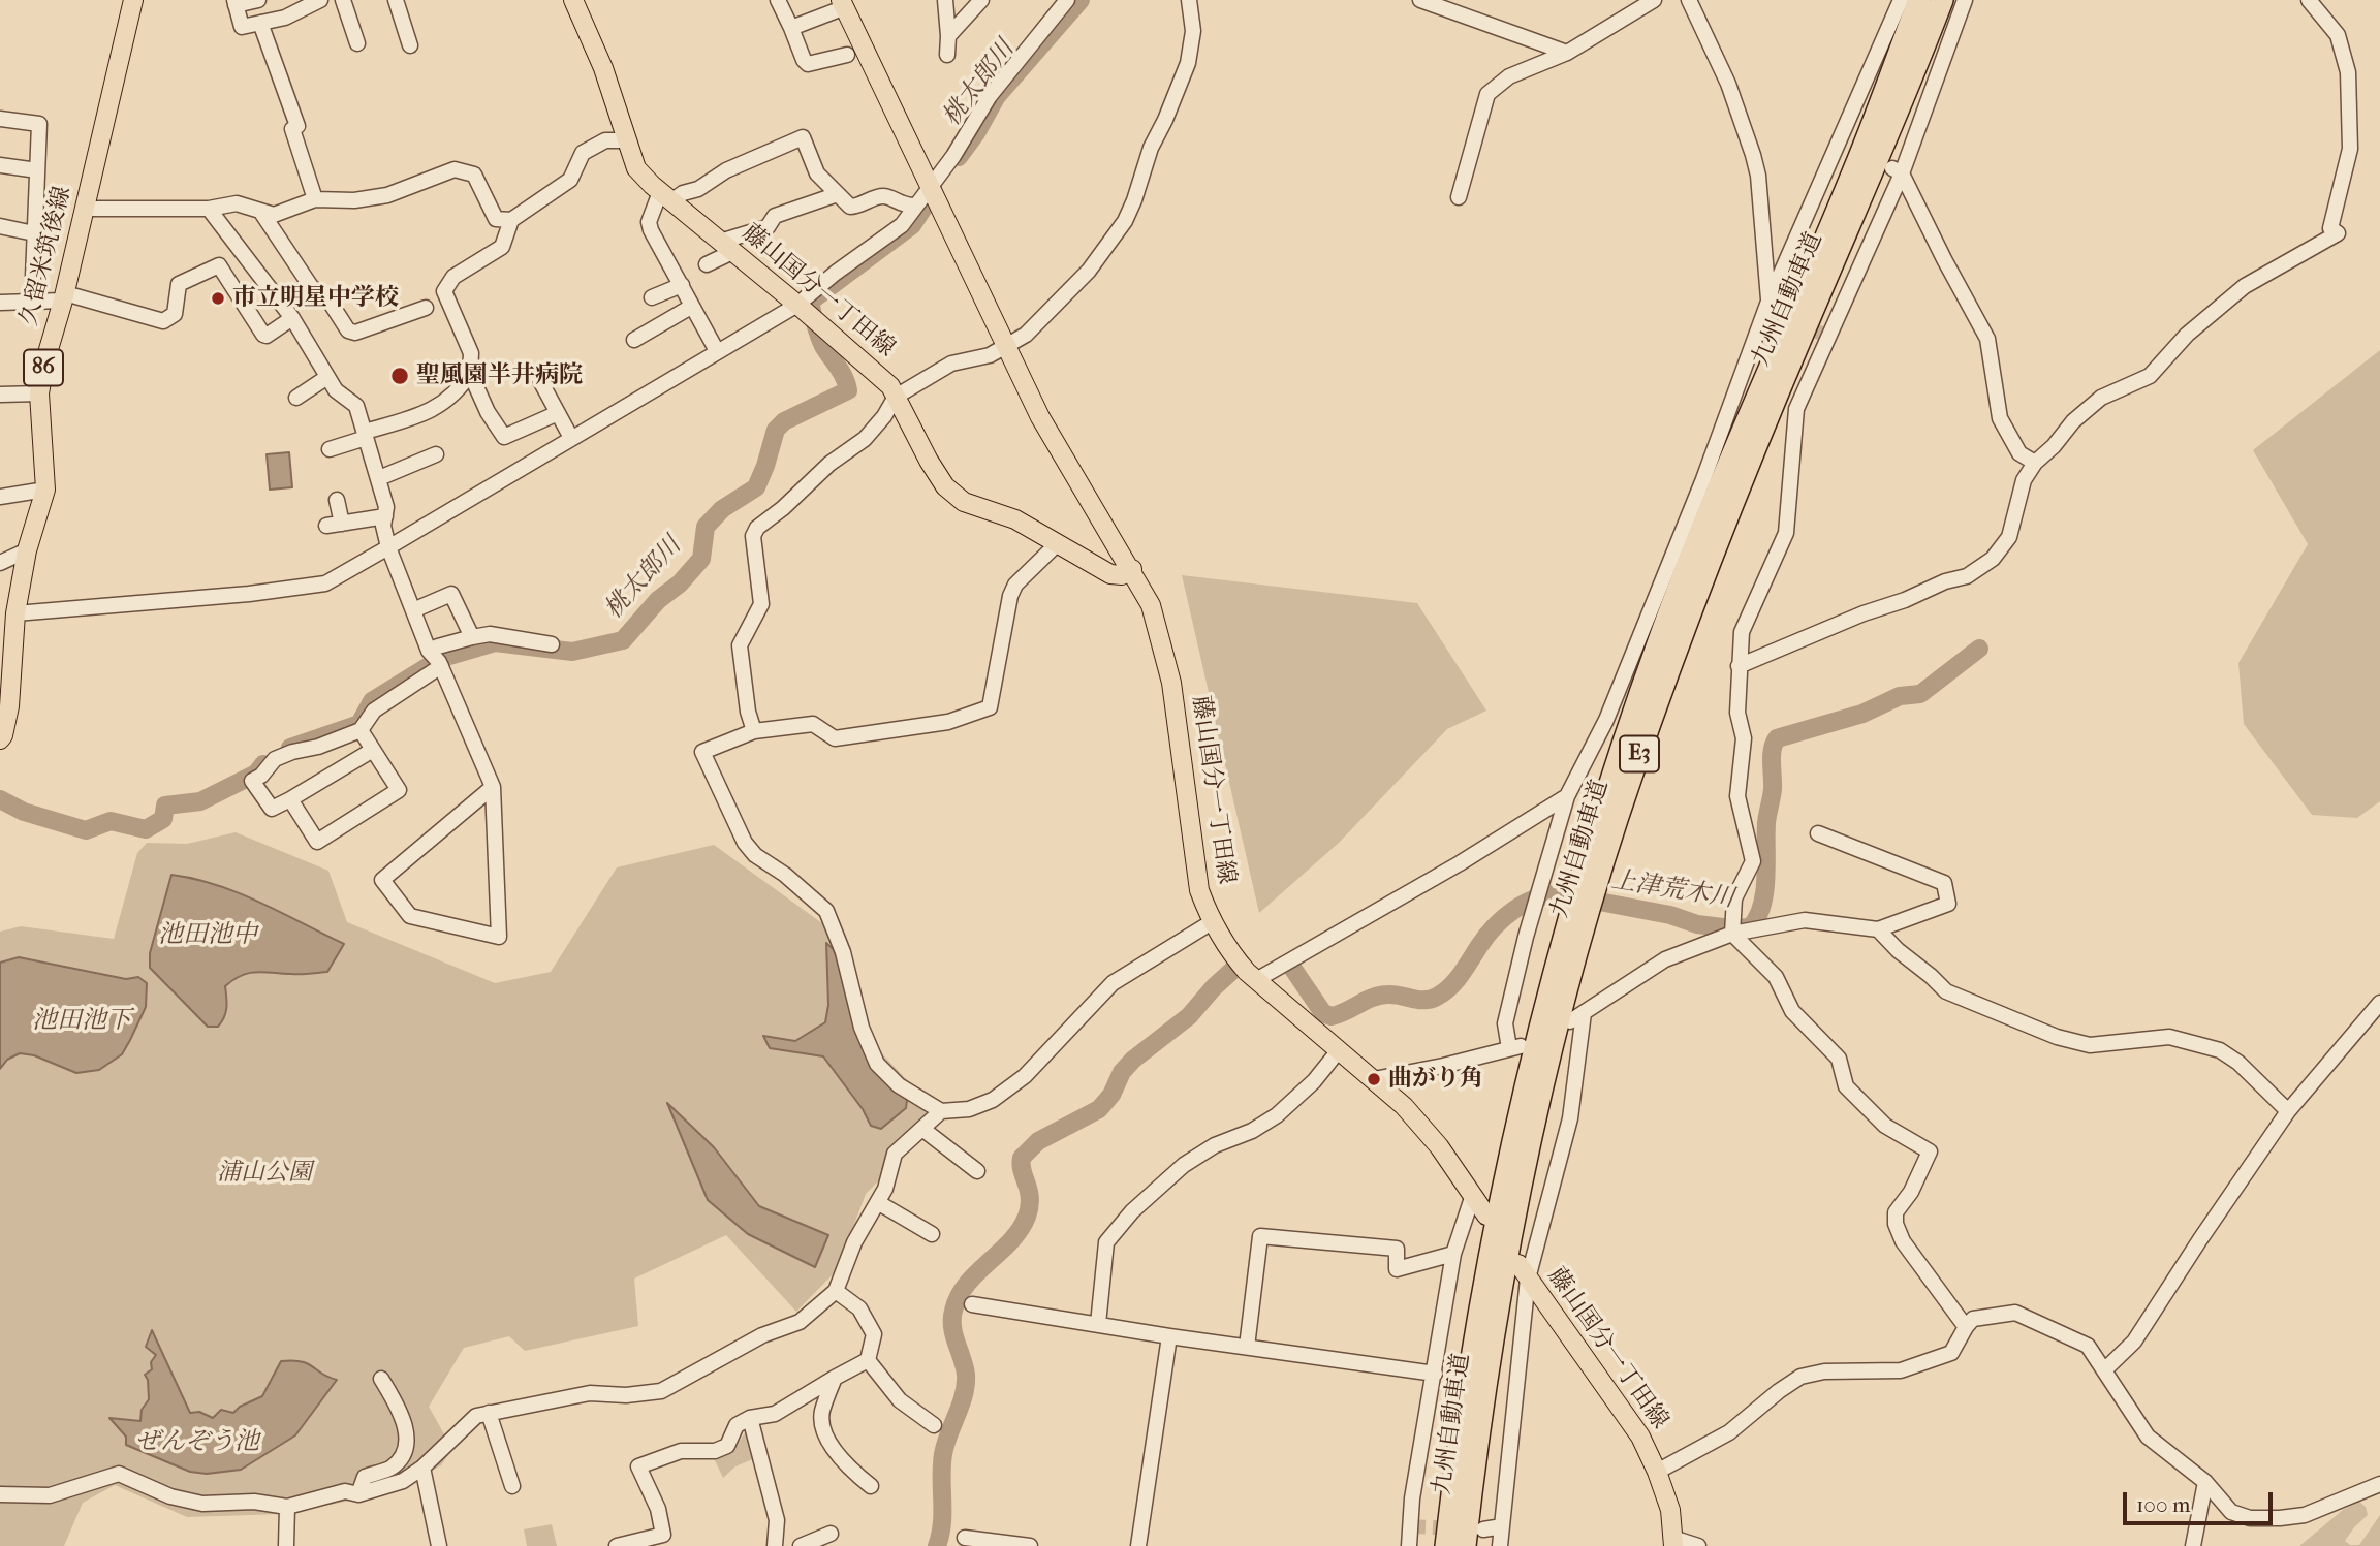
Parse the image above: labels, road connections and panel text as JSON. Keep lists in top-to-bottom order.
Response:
{
  "streets": {
    "highway": ["九州自動車道", "E3"],
    "main road": ["久留米筑後線", "藤山国分一丁田線", "86"]
  },
  "water": [
    "桃太郎川",
    "上津荒木川",
    "池田池中",
    "池田池下",
    "ぜんぞう池"
  ],
  "parks": ["浦山公園"],
  "places": ["市立明星中学校", "聖風園半井病院", "曲がり角"],
  "scale_bar": "100 m"
}
